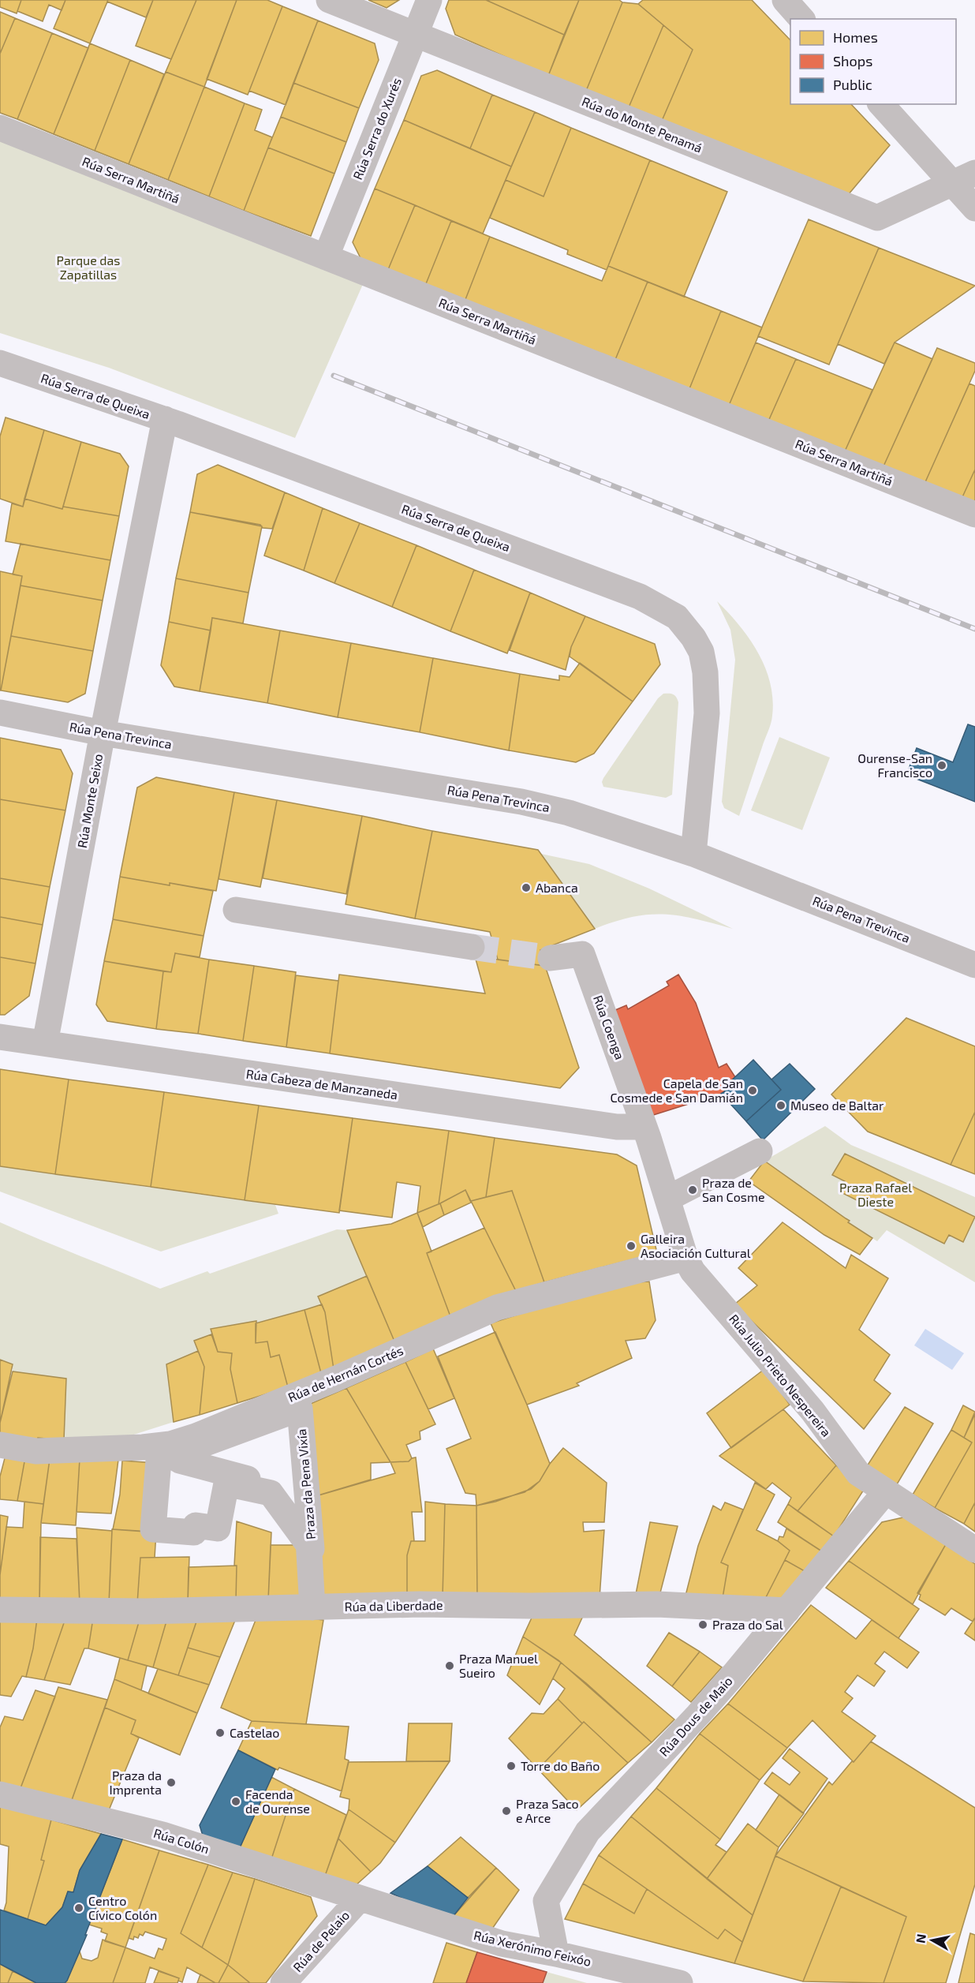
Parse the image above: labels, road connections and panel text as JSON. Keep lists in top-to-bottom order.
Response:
{
  "streets": {
    "street": [
      "Rúa do Monte Penamá",
      "Rúa Serra do Xurés",
      "Rúa Serra Martiñá",
      "Rúa Serra de Queixa",
      "Rúa Pena Trevinca",
      "Rúa Monte Seixo",
      "Rúa Coenga",
      "Rúa Cabeza de Manzaneda",
      "Rúa de Hernán Cortés",
      "Rúa Julio Prieto Nespereira",
      "Praza da Pena Vixía",
      "Rúa da Liberdade",
      "Rúa Dous de Maio",
      "Rúa Colón",
      "Rúa de Pelaio",
      "Rúa Xerónimo Feixóo"
    ]
  },
  "crossings": [
    ["Rúa do Monte Penamá", "Rúa Serra do Xurés"],
    ["Rúa Serra do Xurés", "Rúa Serra Martiñá"],
    ["Rúa Serra de Queixa", "Rúa Pena Trevinca"],
    ["Rúa Serra de Queixa", "Rúa Monte Seixo"],
    ["Rúa Pena Trevinca", "Rúa Monte Seixo"],
    ["Rúa Monte Seixo", "Rúa Cabeza de Manzaneda"],
    ["Rúa Coenga", "Rúa Cabeza de Manzaneda"],
    ["Rúa de Hernán Cortés", "Rúa Julio Prieto Nespereira"],
    ["Rúa de Hernán Cortés", "Praza da Pena Vixía"],
    ["Rúa Julio Prieto Nespereira", "Rúa Dous de Maio"],
    ["Rúa da Liberdade", "Rúa Dous de Maio"],
    ["Rúa Dous de Maio", "Rúa Xerónimo Feixóo"],
    ["Rúa Colón", "Rúa de Pelaio"],
    ["Rúa Colón", "Rúa Xerónimo Feixóo"],
    ["Rúa de Pelaio", "Rúa Xerónimo Feixóo"]
  ],
  "parks": ["Parque das Zapatillas", "Praza Rafael Dieste"],
  "places": [
    "Ourense-San Francisco",
    "Abanca",
    "Capela de San Cosmede e San Damián",
    "Museo de Baltar",
    "Praza de San Cosme",
    "Galleira Asociación Cultural",
    "Praza do Sal",
    "Praza Manuel Sueiro",
    "Castelao",
    "Torre do Baño",
    "Praza da Imprenta",
    "Facenda de Ourense",
    "Praza Saco e Arce",
    "Centro Cívico Colón"
  ],
  "legend": ["Homes", "Shops", "Public"],
  "north": "left"
}
